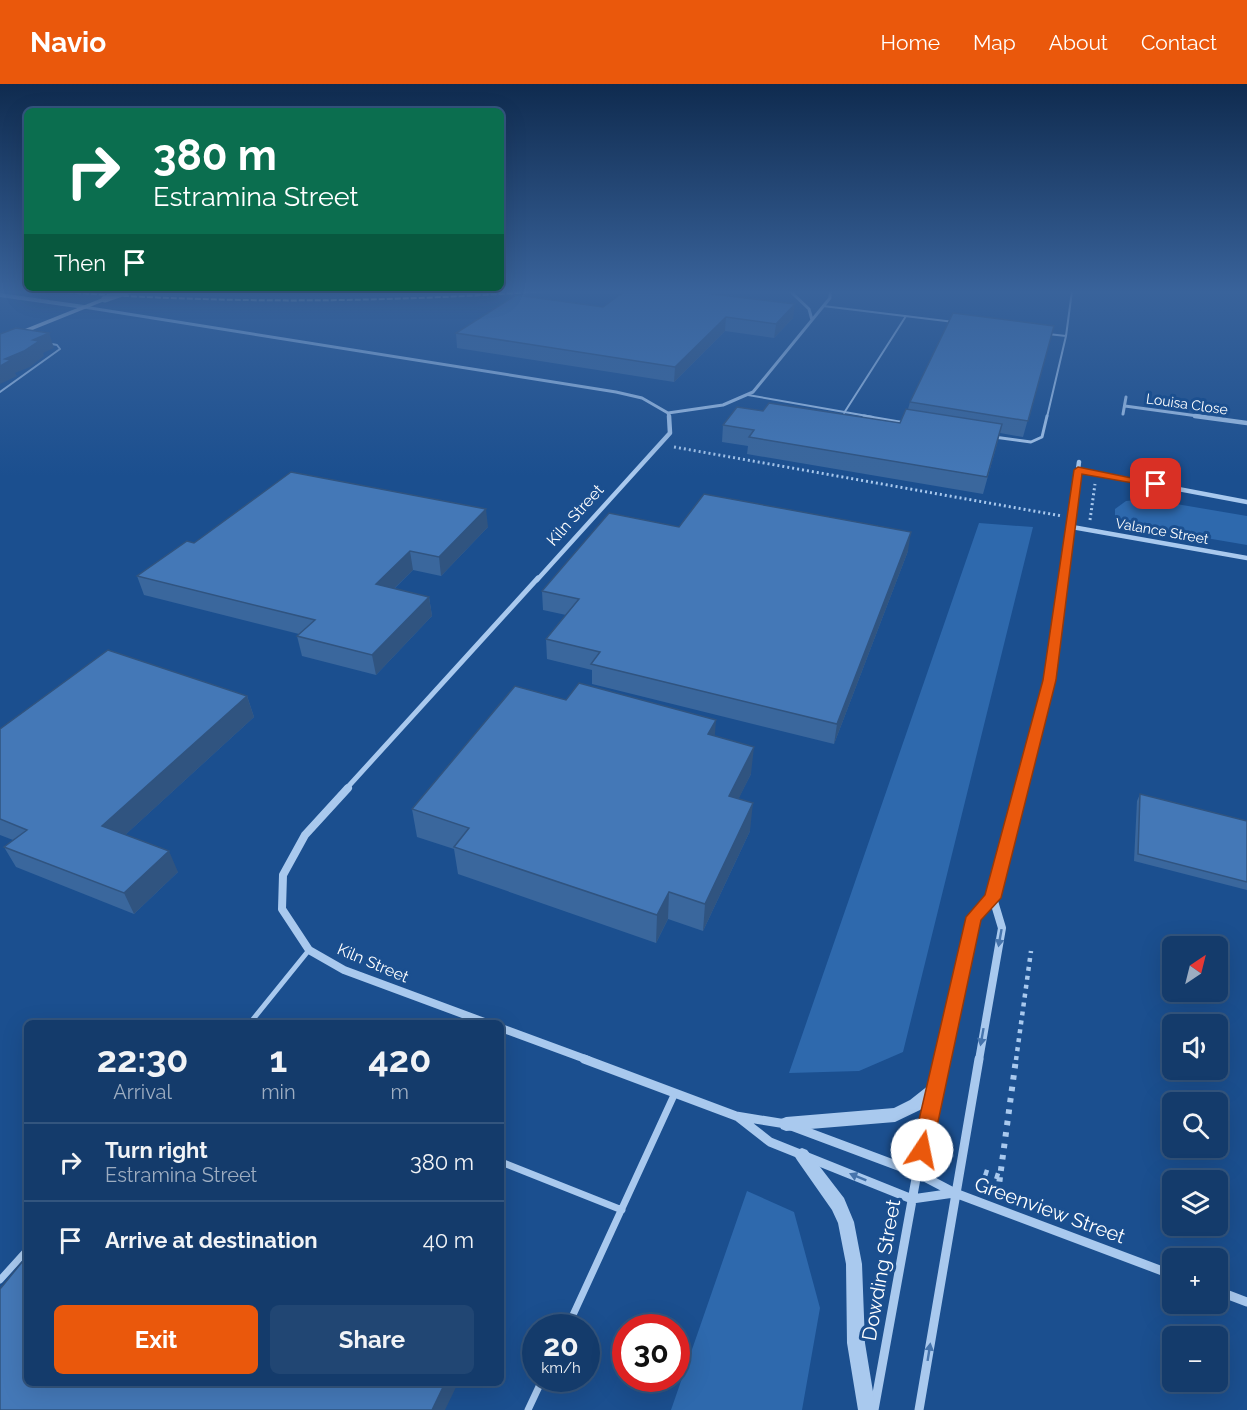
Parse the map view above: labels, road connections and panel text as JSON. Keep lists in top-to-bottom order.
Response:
{
  "streets": {
    "street": [
      "Louisa Close",
      "Kiln Street",
      "Valance Street",
      "Greenview Street",
      "Dowding Street"
    ]
  },
  "crossings": [
    ["Valance Street", "Dowding Street"],
    ["Greenview Street", "Dowding Street"]
  ],
  "north": "top right",
  "page": {
    "header": "Navio",
    "nav": [
      "Home",
      "Map",
      "About",
      "Contact"
    ],
    "turn": ["380 m", "Estramina Street"],
    "then": "Then",
    "map_buttons": ["+", "−"],
    "eta": [
      "22:30",
      "Arrival",
      "1",
      "min",
      "420",
      "m"
    ],
    "list": [
      {
        "name": "Turn right",
        "note": "Estramina Street",
        "value": "380 m"
      },
      {
        "name": "Arrive at destination",
        "value": "40 m"
      }
    ],
    "buttons": ["Exit", "Share"],
    "speed": "20 km/h",
    "limit": "30"
  }
}
